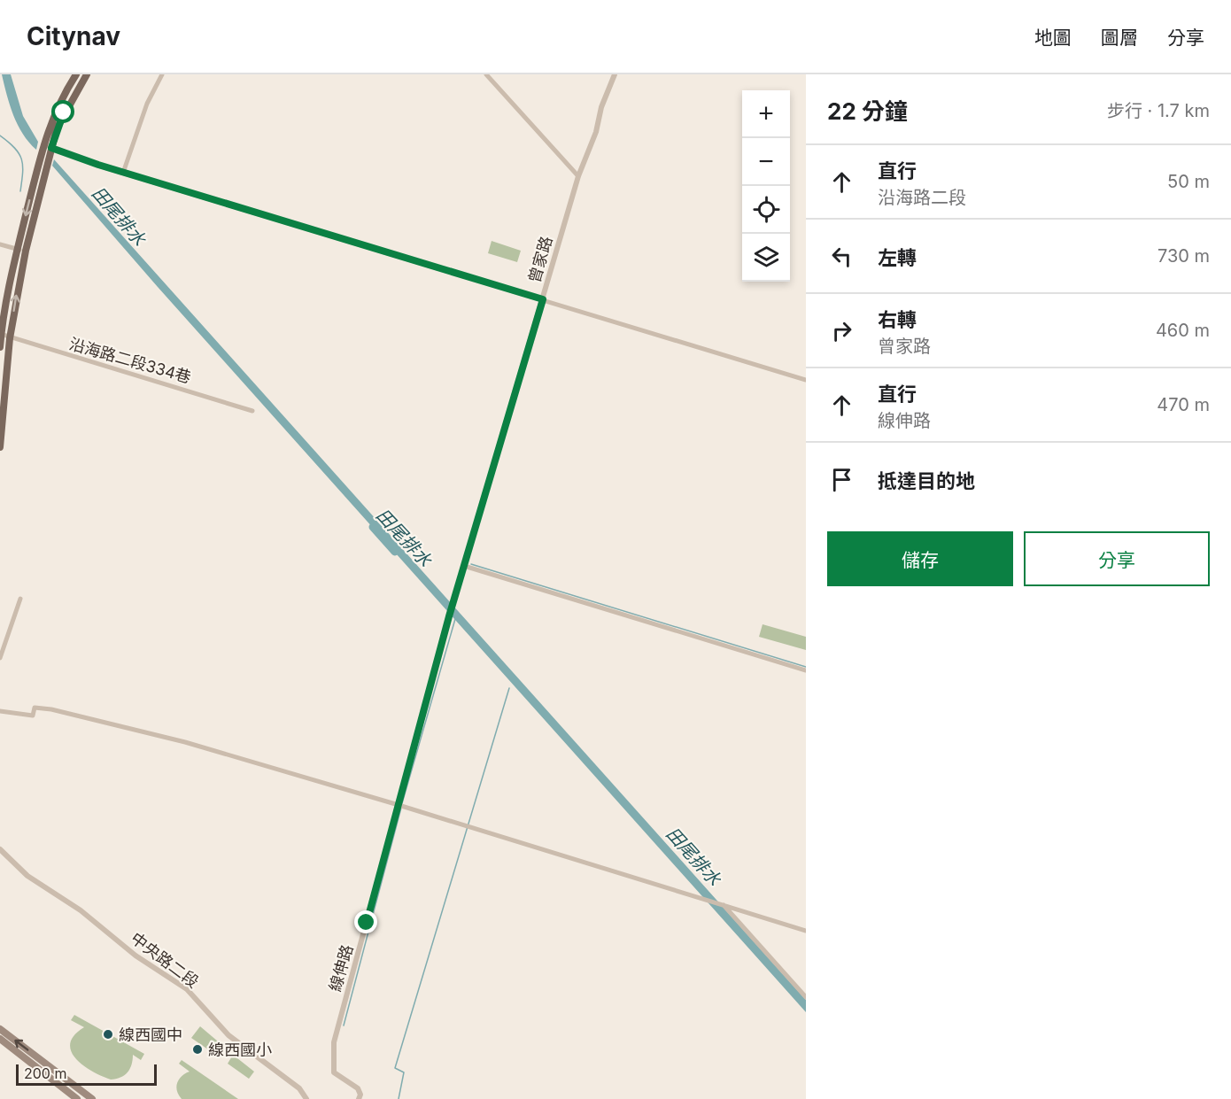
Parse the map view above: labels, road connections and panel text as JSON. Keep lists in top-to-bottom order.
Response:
{
  "streets": {
    "street": [
      "曾家路",
      "沿海路二段334巷",
      "中央路二段",
      "線伸路"
    ]
  },
  "crossings": [
    ["曾家路", "線伸路"]
  ],
  "water": ["田尾排水"],
  "places": ["線西國中", "線西國小"],
  "scale_bar": "200 m",
  "page": {
    "header": "Citynav",
    "nav": ["地圖", "圖層", "分享"],
    "heading": ["22 分鐘", "步行 · 1.7 km"],
    "map_buttons": ["+", "−"],
    "list": [
      ["直行", "沿海路二段", "50 m"],
      ["左轉", "730 m"],
      ["右轉", "曾家路", "460 m"],
      ["直行", "線伸路", "470 m"],
      "抵達目的地"
    ],
    "buttons": ["儲存", "分享"],
    "scale": "200 m"
  }
}
